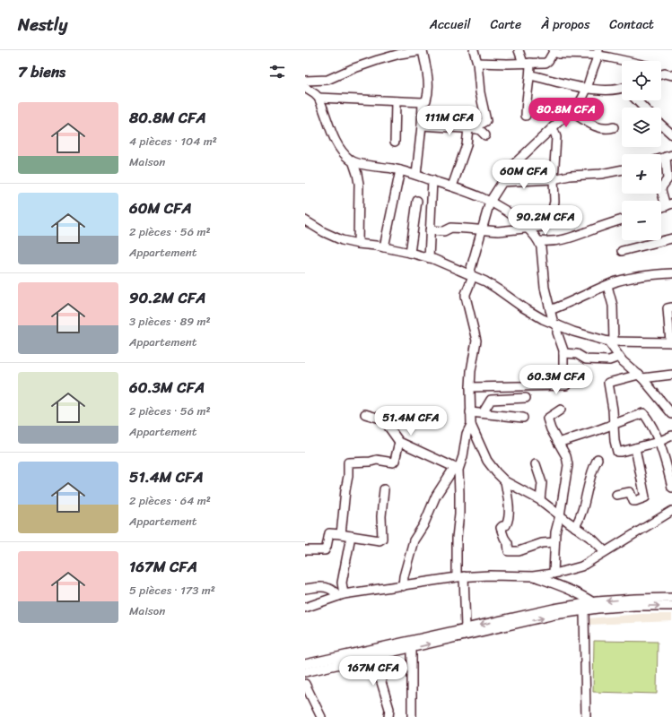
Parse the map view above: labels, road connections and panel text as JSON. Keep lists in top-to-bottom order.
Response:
{
  "page": {
    "header": "Nestly",
    "nav": [
      "Accueil",
      "Carte",
      "À propos",
      "Contact"
    ],
    "heading": "7 biens",
    "map_buttons": ["+", "−"],
    "list": [
      {
        "name": "80.8M CFA",
        "note": "4 pièces · 104 m² · Maison"
      },
      {
        "name": "60M CFA",
        "note": "2 pièces · 56 m² · Appartement"
      },
      {
        "name": "90.2M CFA",
        "note": "3 pièces · 89 m² · Appartement"
      },
      {
        "name": "60.3M CFA",
        "note": "2 pièces · 56 m² · Appartement"
      },
      {
        "name": "51.4M CFA",
        "note": "2 pièces · 64 m² · Appartement"
      },
      {
        "name": "167M CFA",
        "note": "5 pièces · 173 m² · Maison"
      }
    ],
    "price": [
      "80.8M CFA",
      "111M CFA",
      "60M CFA",
      "90.2M CFA",
      "60.3M CFA",
      "51.4M CFA",
      "167M CFA"
    ]
  }
}
